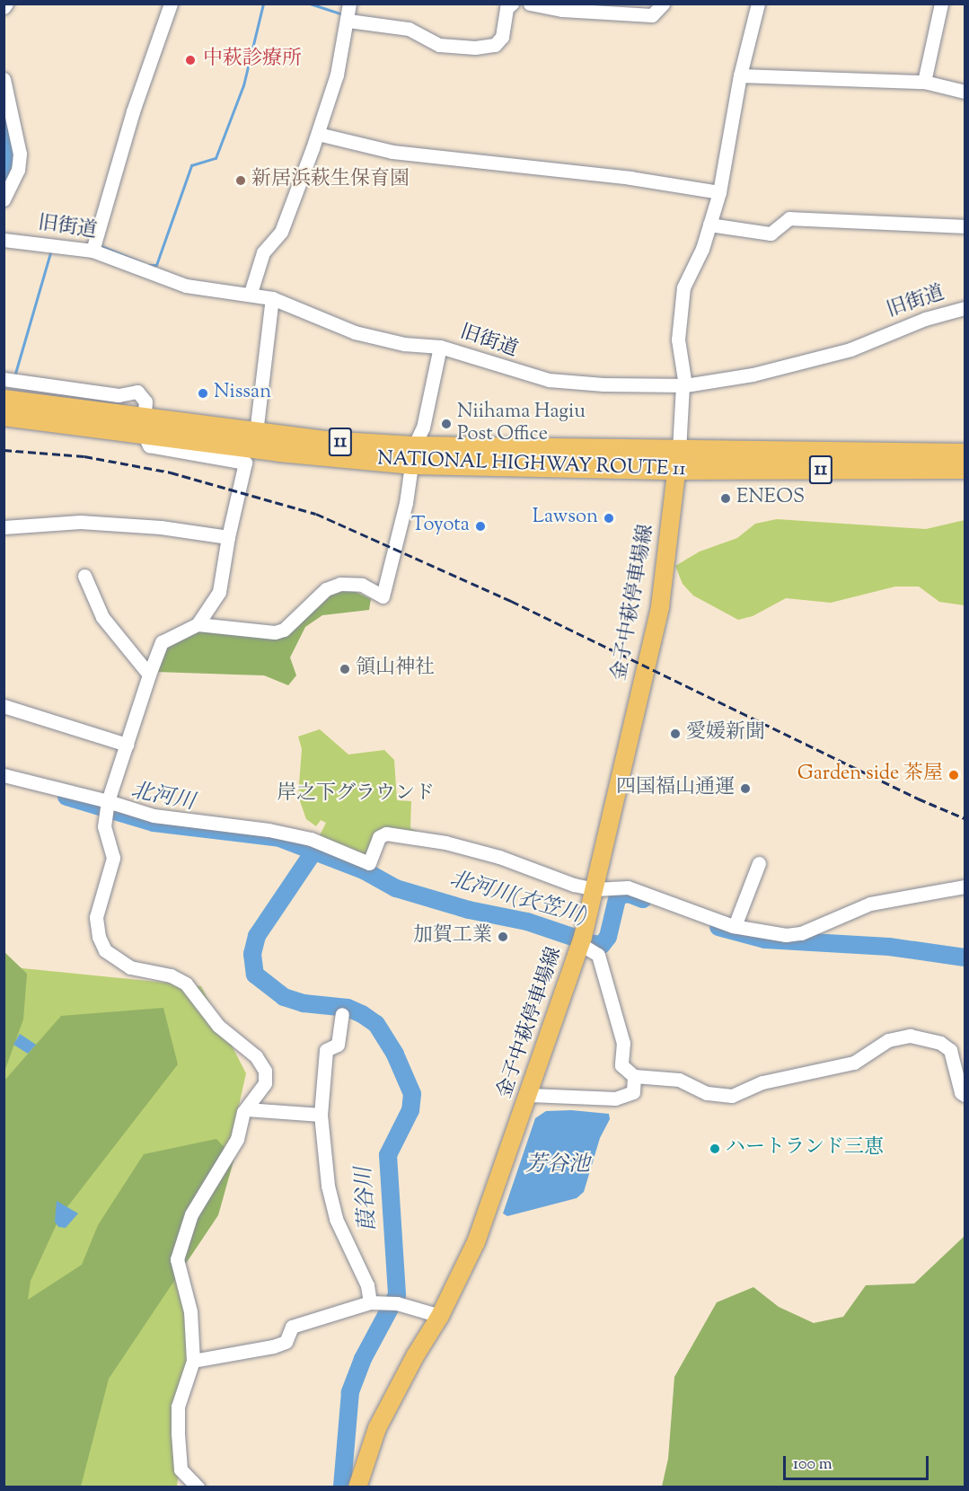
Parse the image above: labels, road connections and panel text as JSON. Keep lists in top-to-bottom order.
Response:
{
  "streets": {
    "highway": ["11", "NATIONAL HIGHWAY ROUTE 11"],
    "main road": ["金子中萩停車場線"],
    "street": ["旧街道"]
  },
  "crossings": [
    ["NATIONAL HIGHWAY ROUTE 11", "金子中萩停車場線"]
  ],
  "water": [
    "北河川",
    "北河川(衣笠川)",
    "芳谷池",
    "葭谷川"
  ],
  "parks": ["岸之下グラウンド"],
  "places": [
    "中萩診療所",
    "新居浜萩生保育園",
    "Nissan",
    "Niihama Hagiu Post Office",
    "ENEOS",
    "Lawson",
    "Toyota",
    "領山神社",
    "愛媛新聞",
    "Garden side 茶屋",
    "四国福山通運",
    "加賀工業",
    "ハートランド三恵"
  ],
  "scale_bar": "100 m"
}
